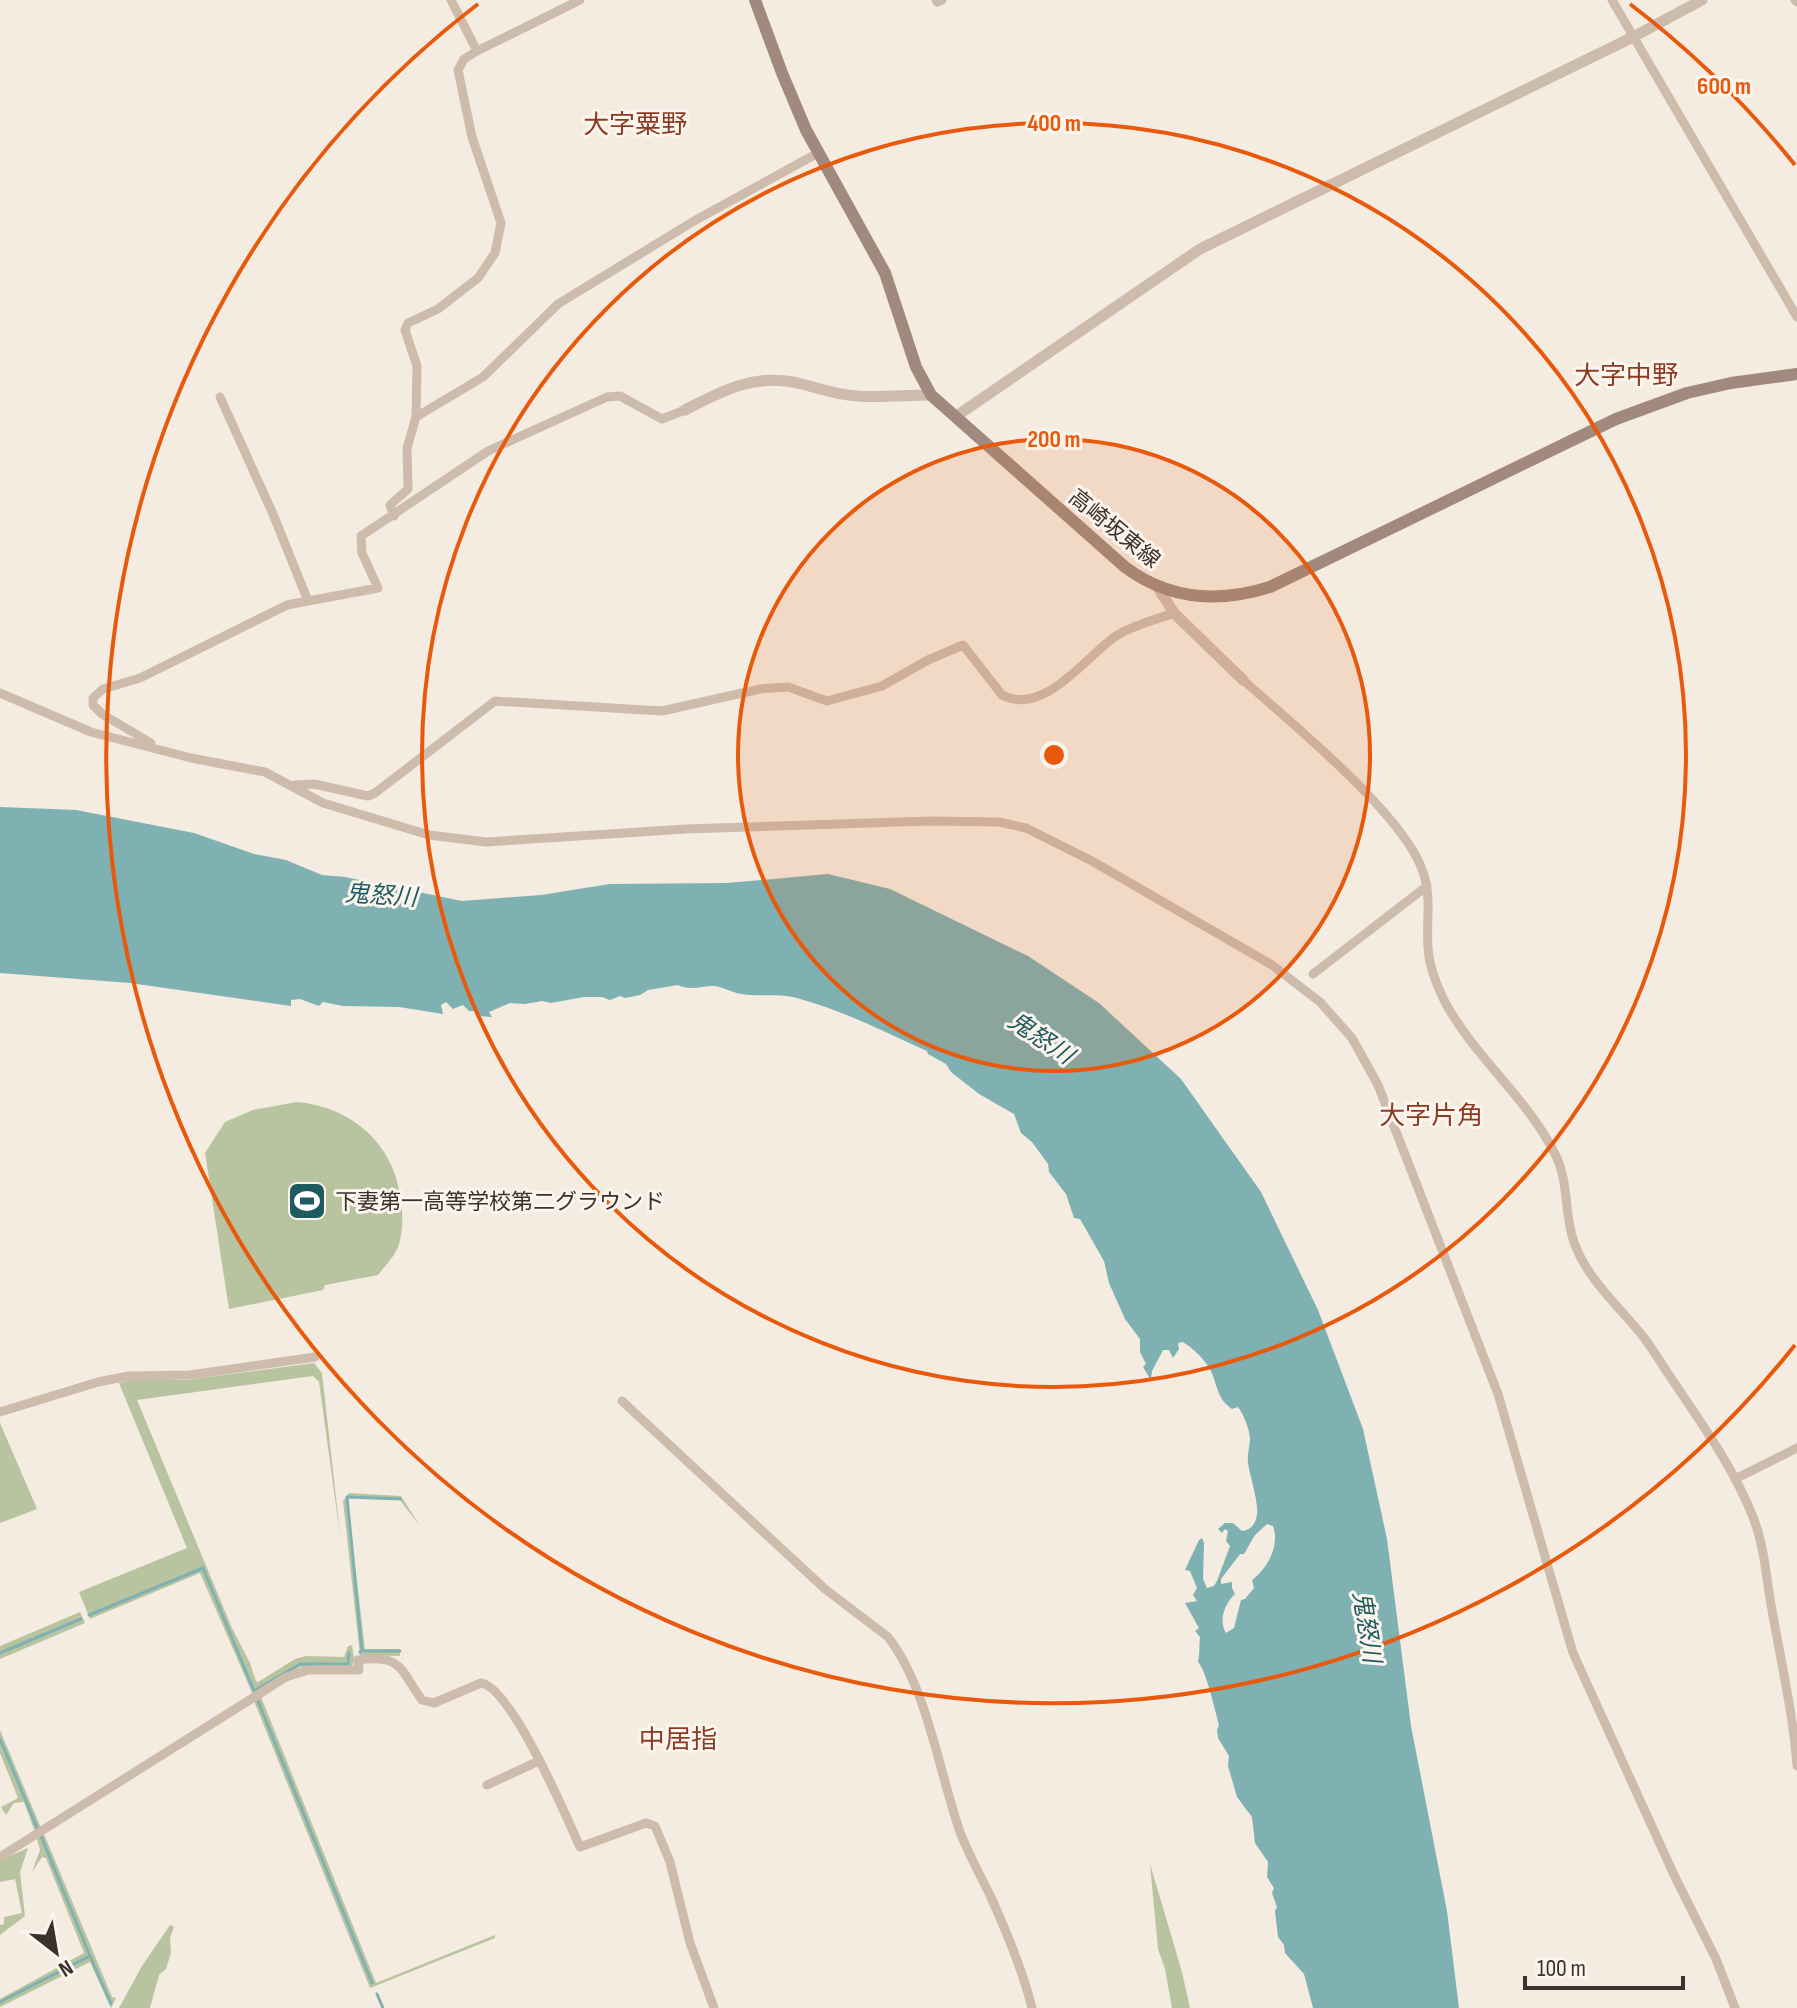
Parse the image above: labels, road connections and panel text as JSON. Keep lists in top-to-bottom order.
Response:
{
  "streets": {
    "main road": ["高崎坂東線"]
  },
  "districts": [
    "大字粟野",
    "大字中野",
    "大字片角",
    "中居指"
  ],
  "water": ["鬼怒川"],
  "places": {
    "sports": ["下妻第一高等学校第二グラウンド"]
  },
  "scale_bar": "100 m",
  "north": "bottom right",
  "rings": ["600 m", "400 m", "200 m"]
}
